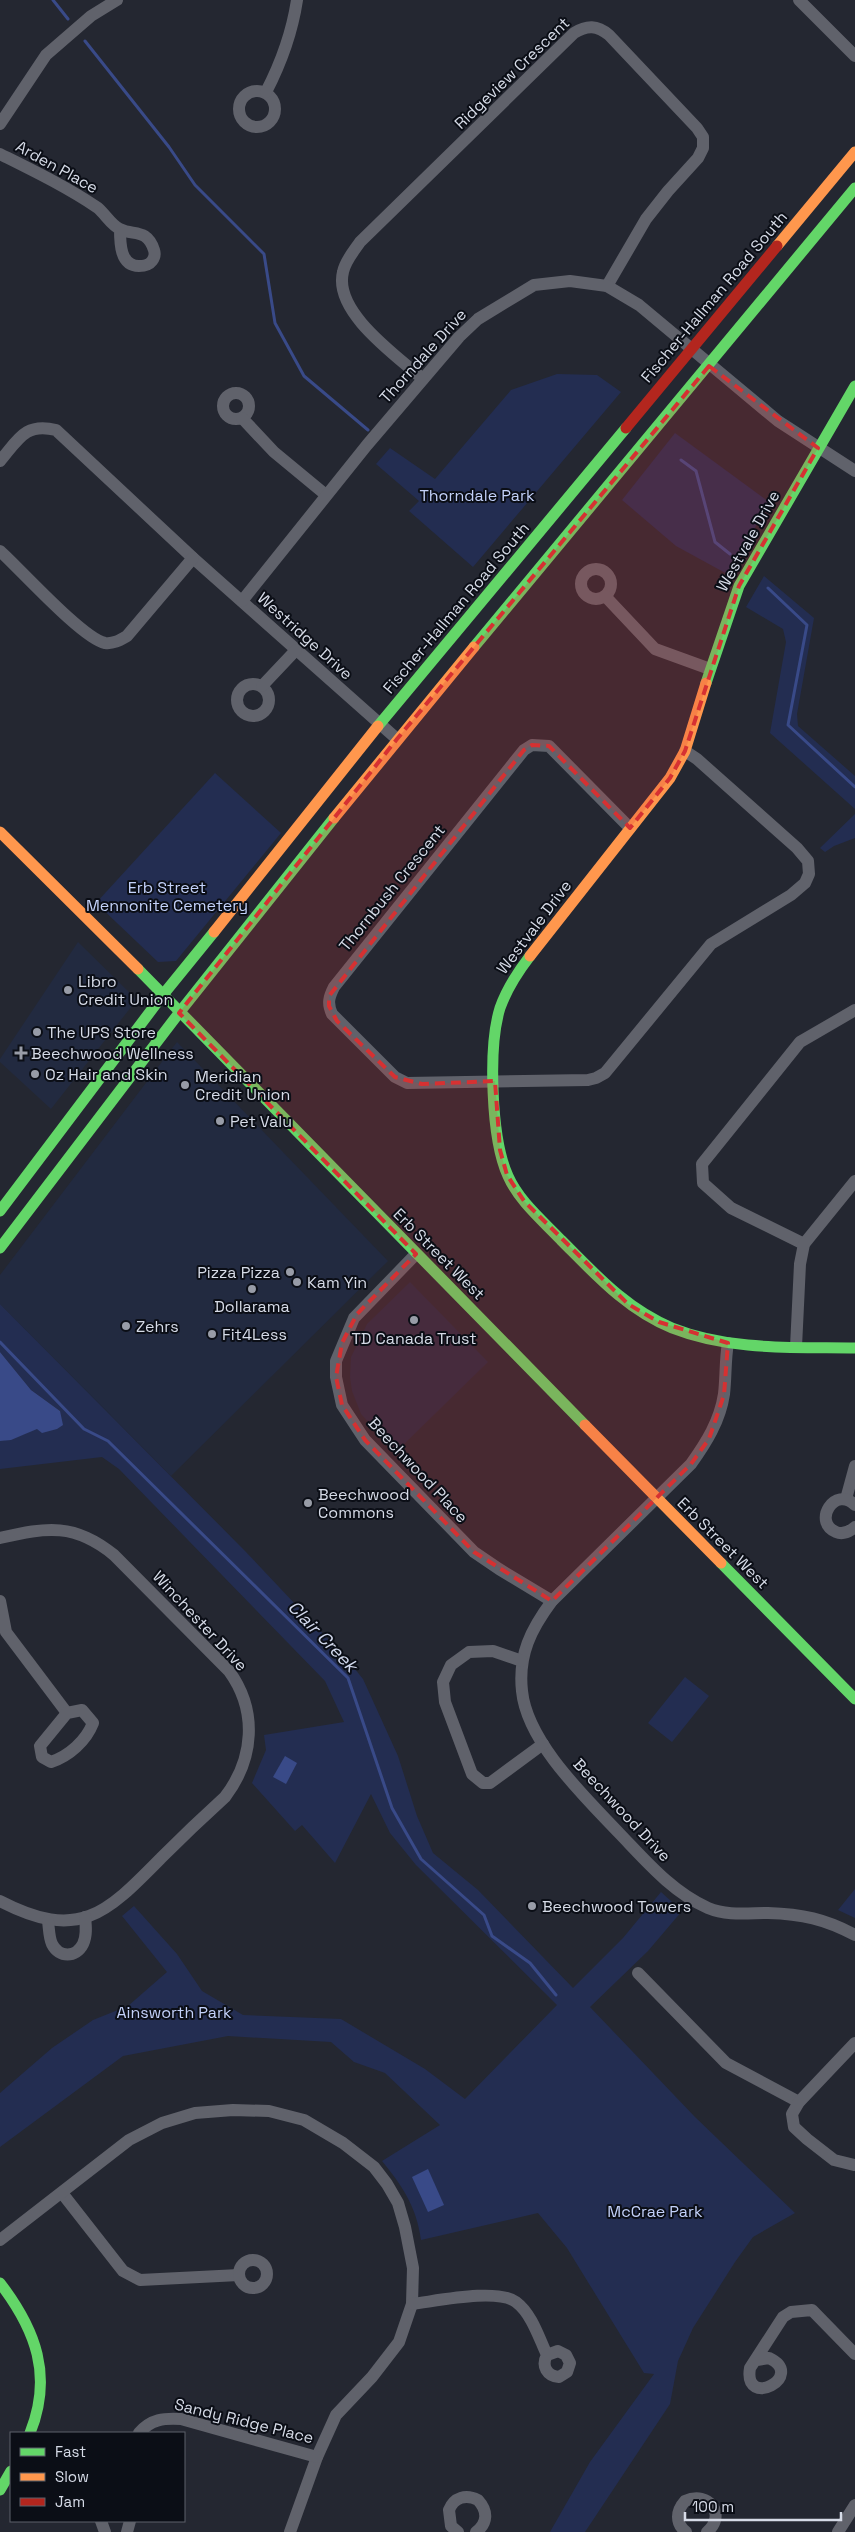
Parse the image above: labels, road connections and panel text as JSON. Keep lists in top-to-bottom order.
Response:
{
  "streets": {
    "main road": ["Fischer-Hallman Road South", "Westvale Drive", "Erb Street West"],
    "street": [
      "Ridgeview Crescent",
      "Arden Place",
      "Thorndale Drive",
      "Westridge Drive",
      "Thornbush Crescent",
      "Beechwood Place",
      "Winchester Drive",
      "Beechwood Drive",
      "Sandy Ridge Place"
    ]
  },
  "crossings": [
    ["Ridgeview Crescent", "Thorndale Drive"],
    ["Fischer-Hallman Road South", "Thorndale Drive"],
    ["Fischer-Hallman Road South", "Westridge Drive"],
    ["Fischer-Hallman Road South", "Erb Street West"],
    ["Thorndale Drive", "Westvale Drive"],
    ["Thorndale Drive", "Westridge Drive"],
    ["Westvale Drive", "Thornbush Crescent"],
    ["Westvale Drive", "Beechwood Drive"],
    ["Erb Street West", "Beechwood Place"],
    ["Erb Street West", "Beechwood Drive"],
    ["Beechwood Place", "Beechwood Drive"]
  ],
  "water": ["Clair Creek"],
  "parks": [
    "Thorndale Park",
    "Erb Street Mennonite Cemetery",
    "Ainsworth Park",
    "McCrae Park"
  ],
  "places": {
    "other": [
      "Libro Credit Union",
      "The UPS Store",
      "Oz Hair and Skin",
      "Meridian Credit Union",
      "Pet Valu",
      "Pizza Pizza",
      "Kam Yin",
      "Dollarama",
      "TD Canada Trust",
      "Zehrs",
      "Fit4Less",
      "Beechwood Commons",
      "Beechwood Towers"
    ],
    "health": ["Beechwood Wellness"]
  },
  "legend": ["Fast", "Slow", "Jam"],
  "scale_bar": "100 m"
}
